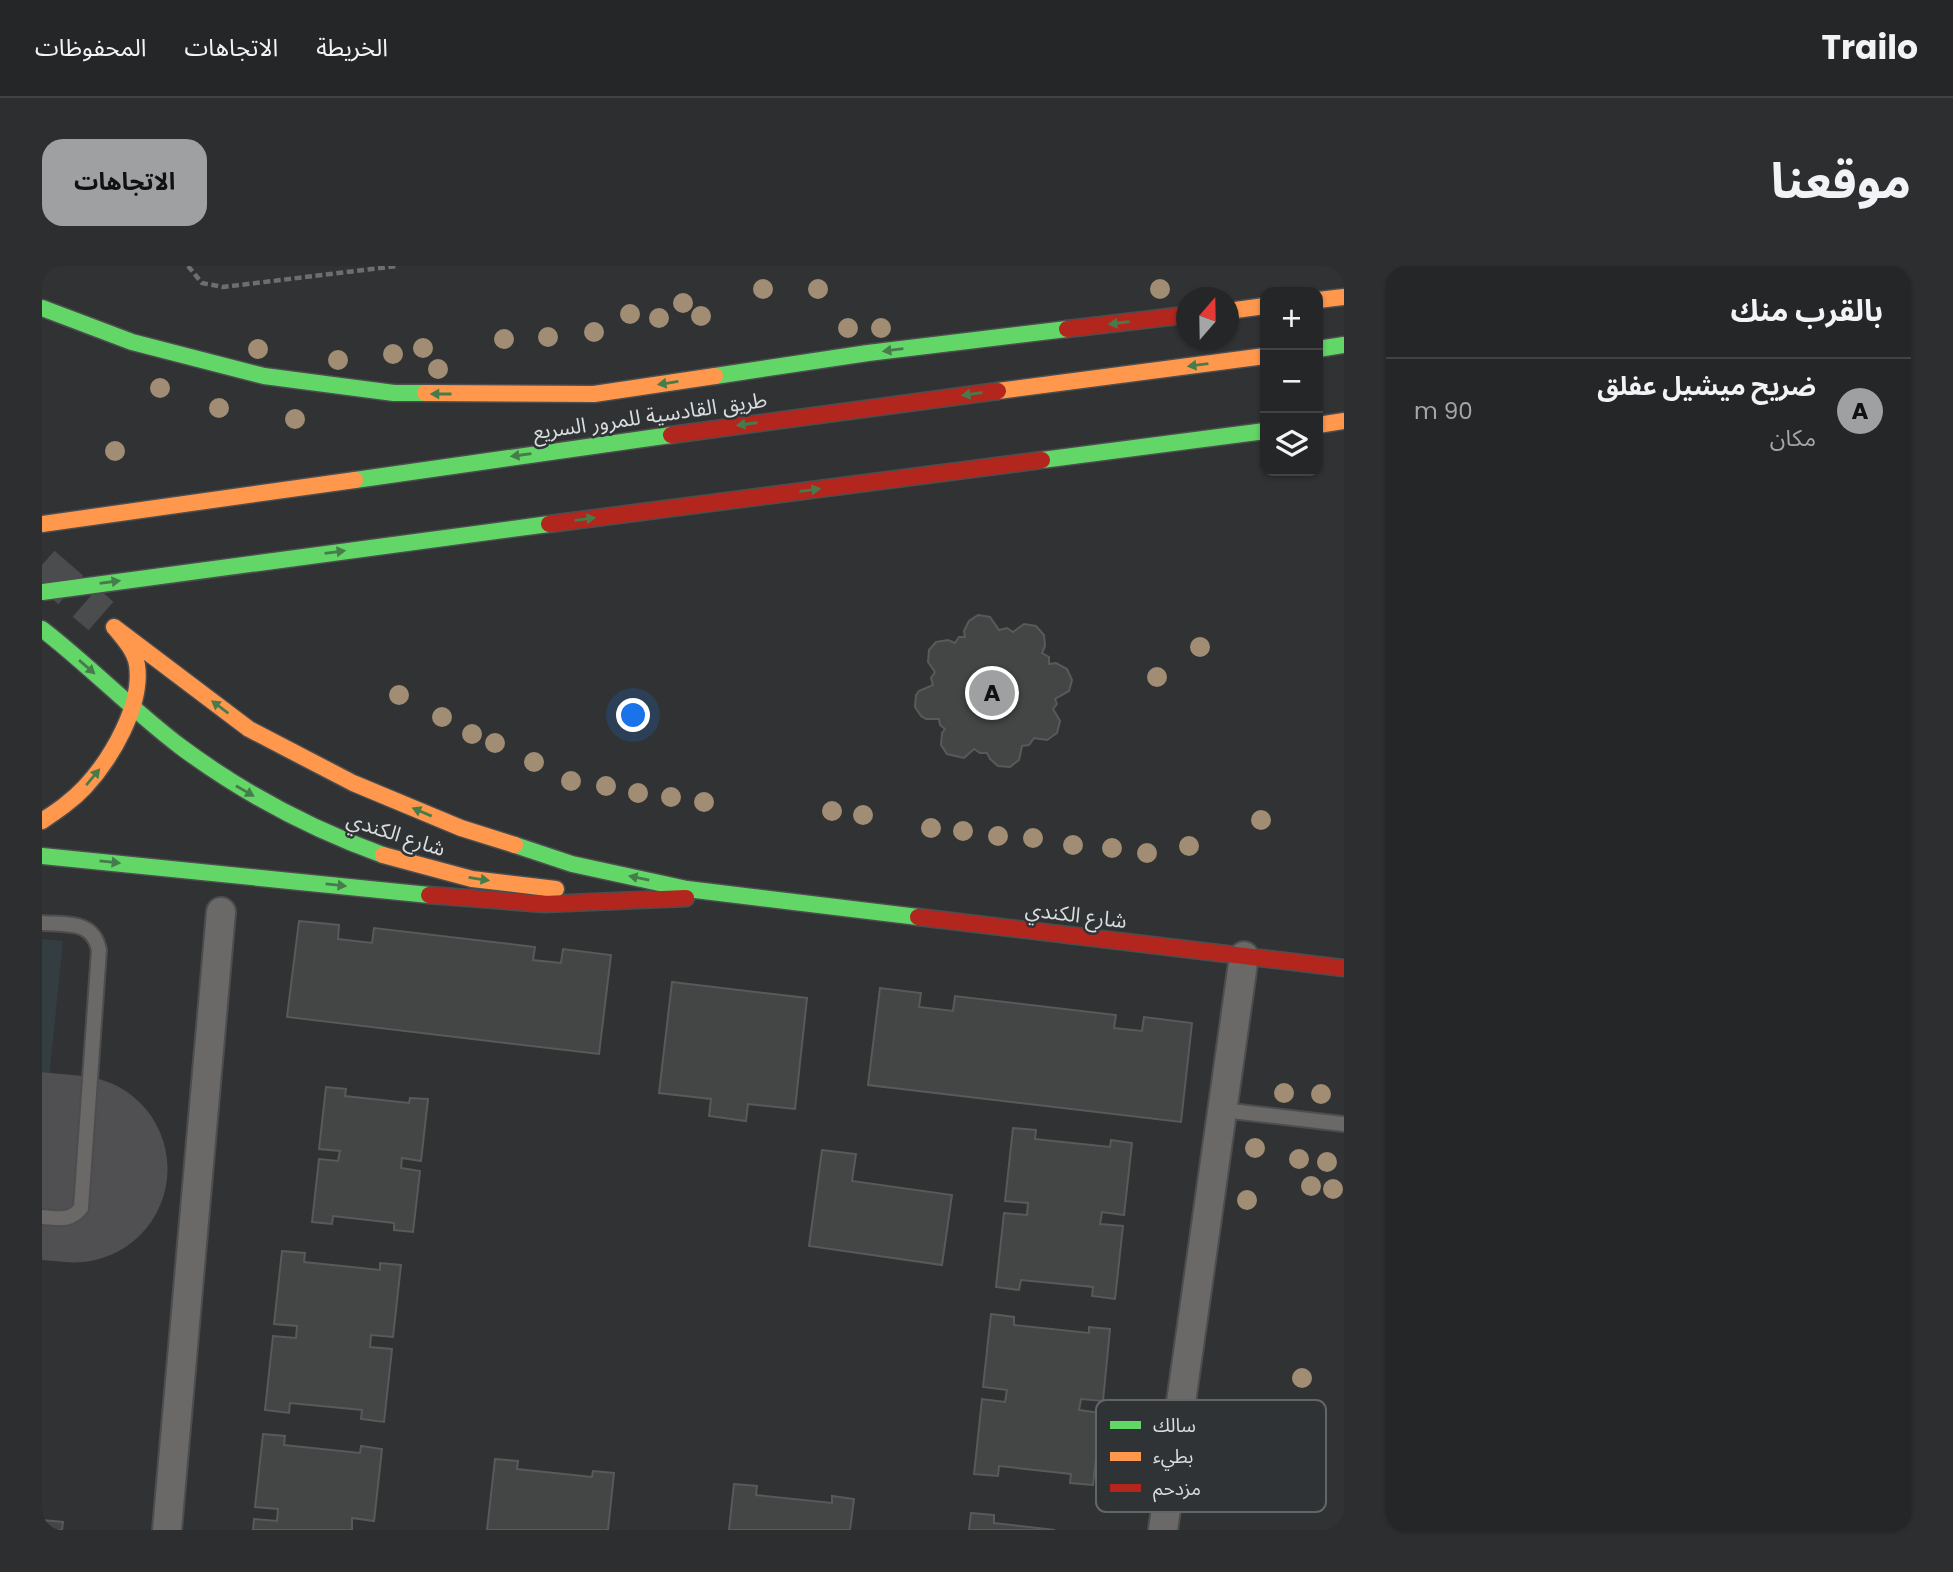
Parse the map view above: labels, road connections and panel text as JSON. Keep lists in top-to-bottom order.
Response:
{
  "streets": {
    "main road": ["طريق القادسية للمرور السريع", "شارع الكندي"]
  },
  "legend": ["سالك", "بطيء", "مزدحم"],
  "north": "top",
  "page": {
    "header": "Trailo",
    "nav": ["الخريطة", "الاتجاهات", "المحفوظات"],
    "title": "موقعنا",
    "buttons": "الاتجاهات",
    "heading": "بالقرب منك",
    "map_buttons": ["+", "−"],
    "list": [
      {
        "mark": "A",
        "name": "ضريح ميشيل عفلق",
        "note": "مكان",
        "value": "90 m"
      }
    ],
    "pins": "A"
  }
}
